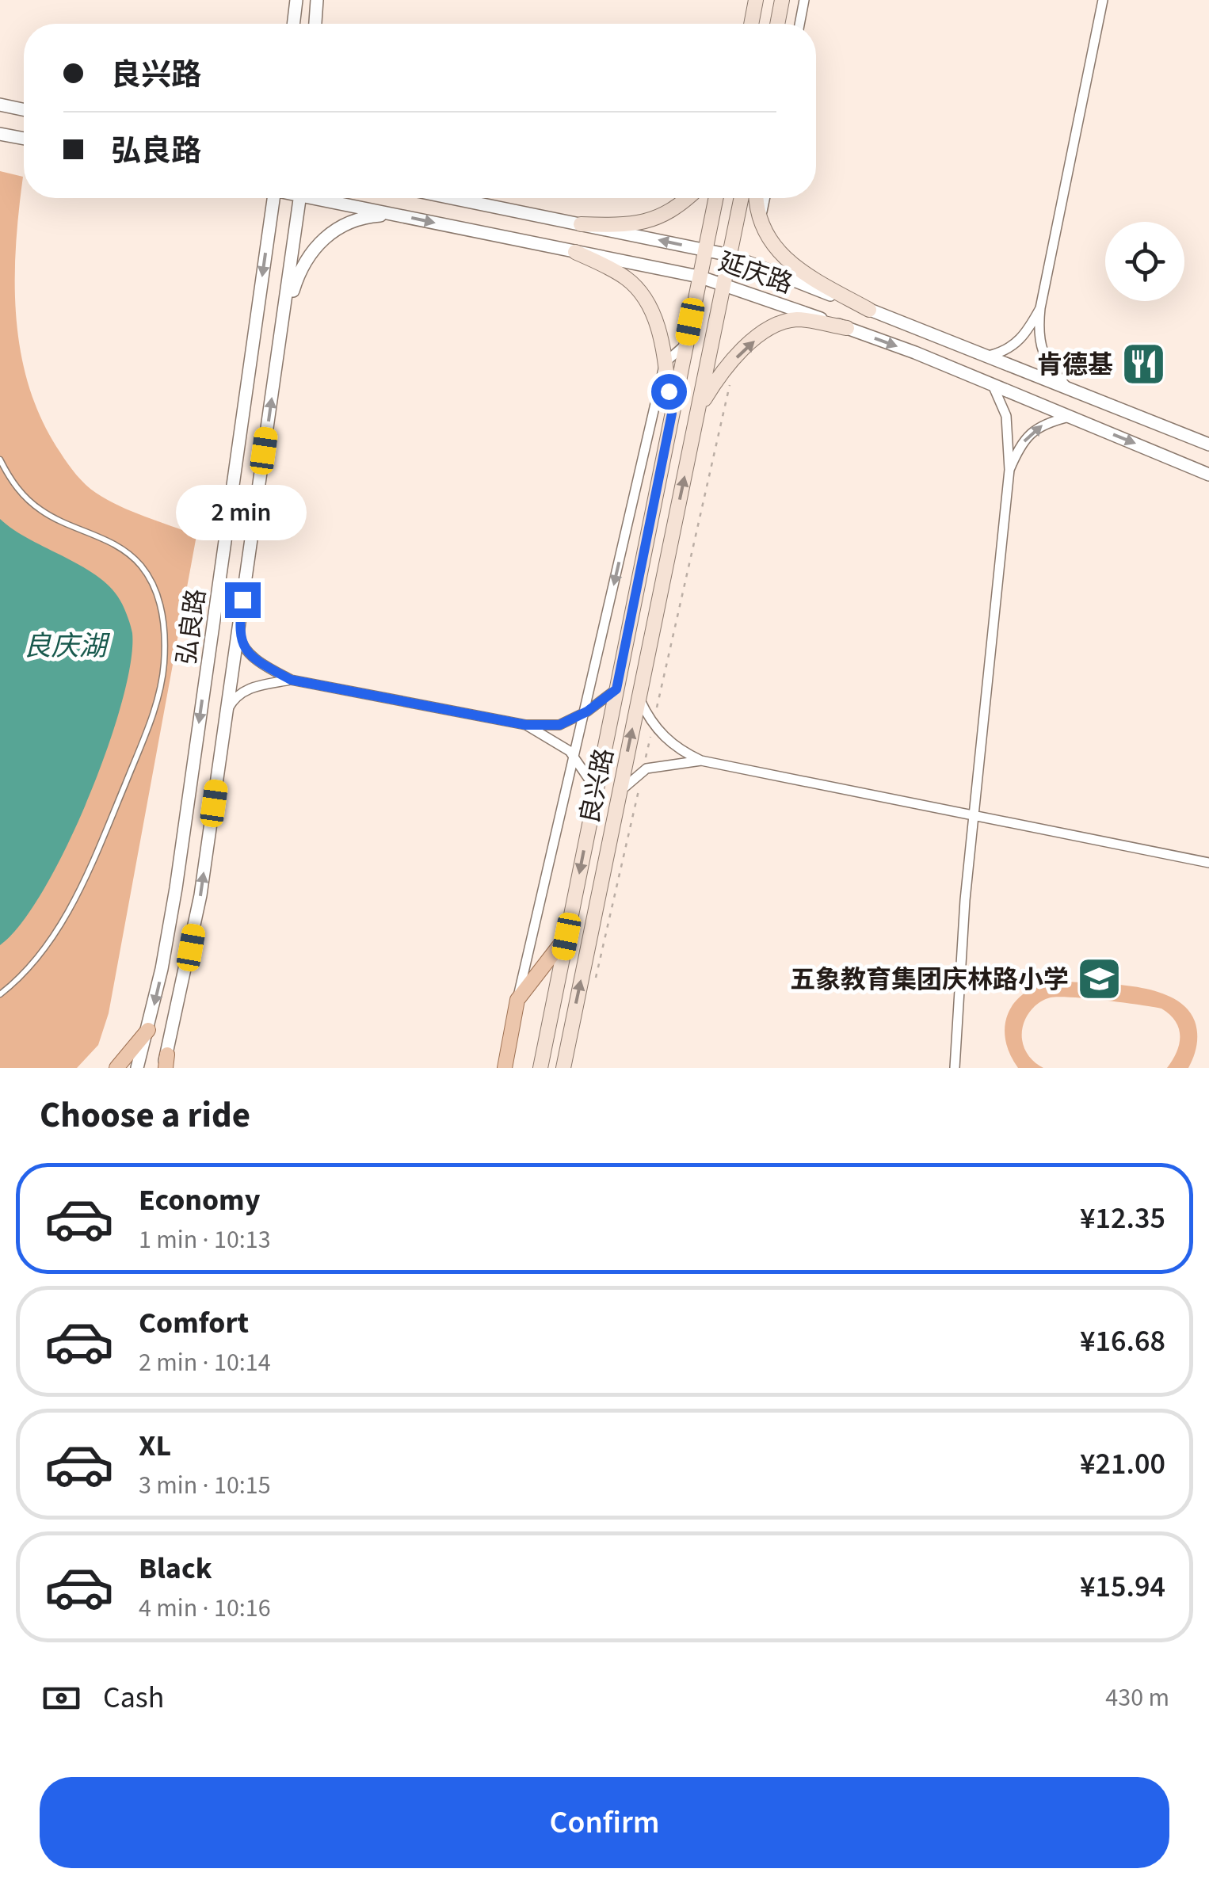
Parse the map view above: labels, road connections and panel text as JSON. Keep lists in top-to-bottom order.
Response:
{
  "streets": {
    "main road": ["良兴路"],
    "street": ["延庆路", "弘良路"]
  },
  "crossings": [
    ["延庆路", "良兴路"]
  ],
  "water": ["良庆湖"],
  "places": {
    "restaurant": ["肯德基"],
    "school or university": ["五象教育集团庆林路小学"]
  },
  "page": {
    "banner": ["良兴路", "弘良路"],
    "bubble": "2 min",
    "heading": "Choose a ride",
    "list": [
      {
        "name": "Economy",
        "note": "1 min · 10:13",
        "value": "¥12.35"
      },
      {
        "name": "Comfort",
        "note": "2 min · 10:14",
        "value": "¥16.68"
      },
      {
        "name": "XL",
        "note": "3 min · 10:15",
        "value": "¥21.00"
      },
      {
        "name": "Black",
        "note": "4 min · 10:16",
        "value": "¥15.94"
      }
    ],
    "pay": ["Cash", "430 m"],
    "buttons": "Confirm"
  }
}
